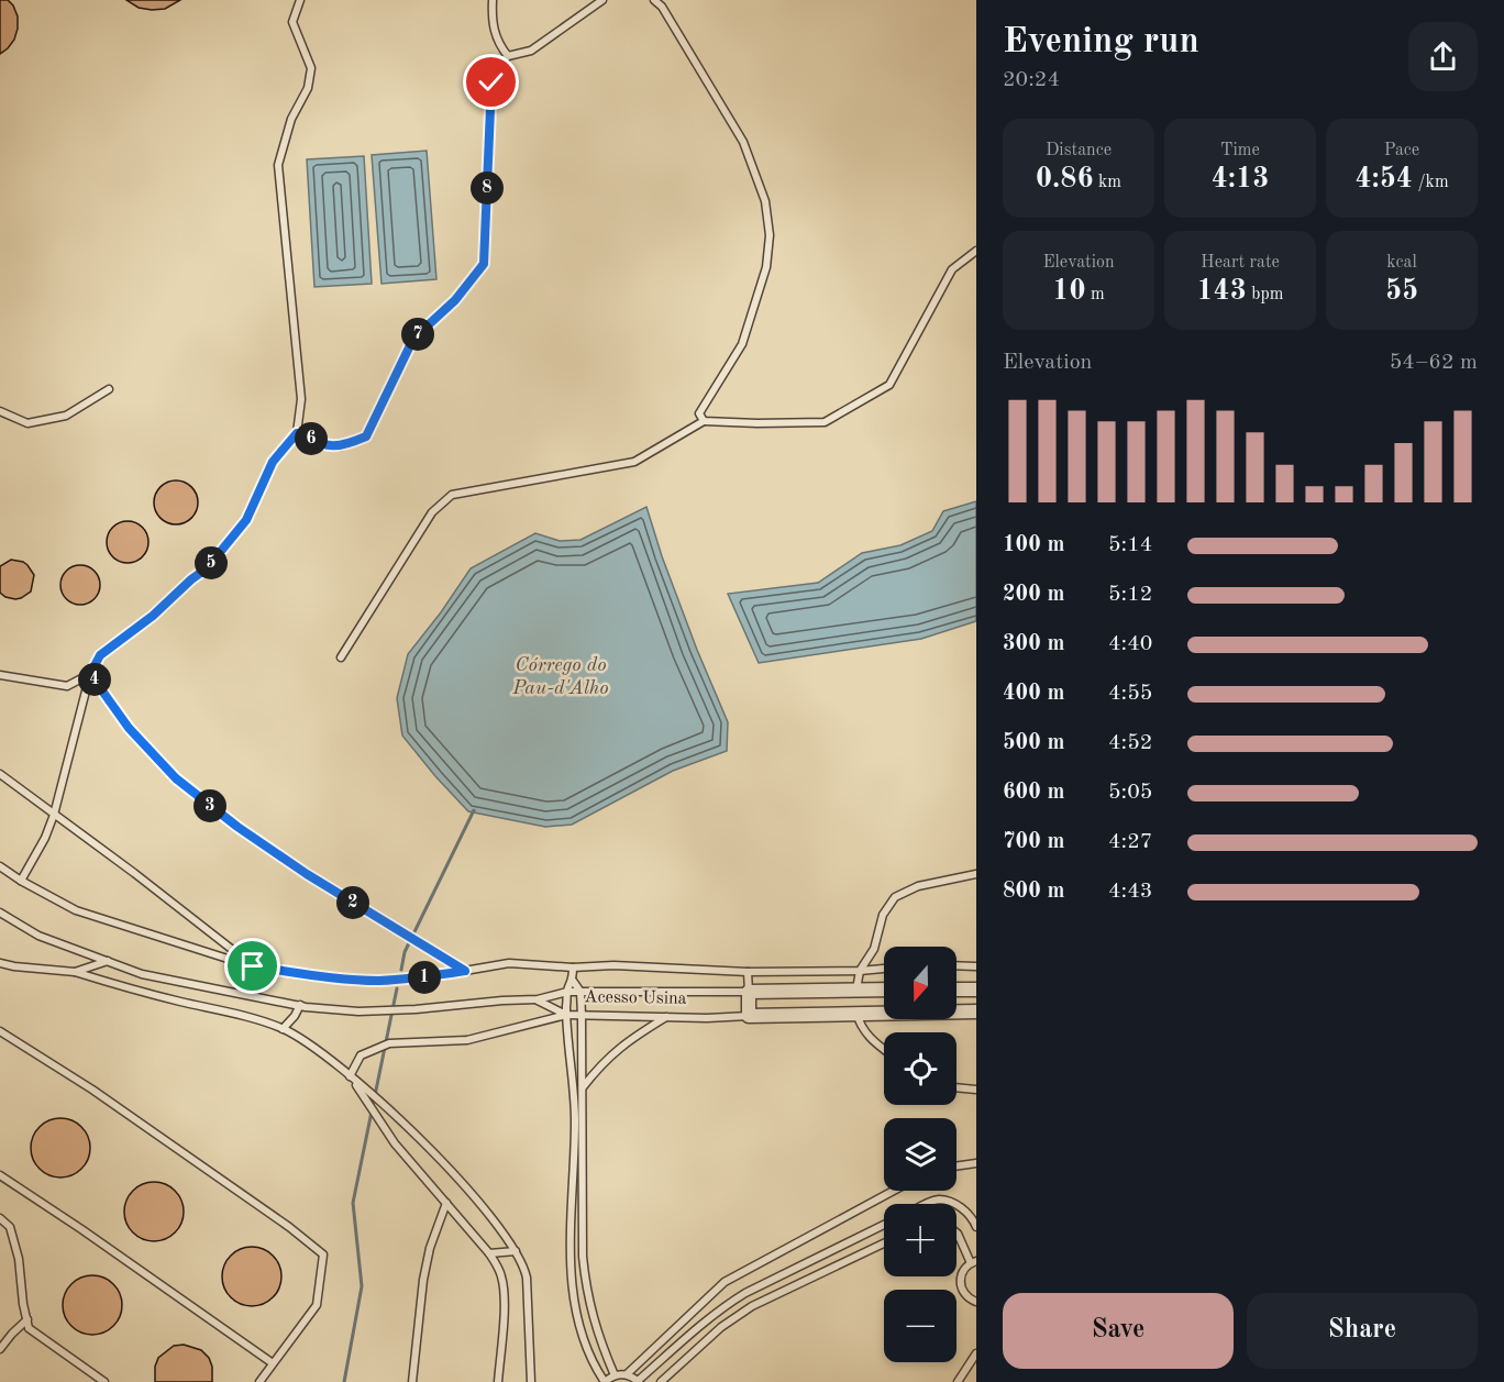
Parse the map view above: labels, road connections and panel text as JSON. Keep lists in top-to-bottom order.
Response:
{
  "streets": {
    "street": ["Acesso Usina"]
  },
  "water": ["Córrego do Pau-d'Alho"],
  "north": "bottom",
  "page": {
    "heading": ["Evening run", "20:24"],
    "stats": [
      ["Distance", "0.86 km"],
      ["Time", "4:13"],
      ["Pace", "4:54 /km"],
      ["Elevation", "10 m"],
      ["Heart rate", "143 bpm"],
      ["kcal", "55"]
    ],
    "pins": [
      "8",
      "7",
      "6",
      "5",
      "4",
      "3",
      "2",
      "1"
    ],
    "chart": ["Elevation", "54–62 m"],
    "list": [
      {
        "name": "100 m",
        "note": "5:14"
      },
      {
        "name": "200 m",
        "note": "5:12"
      },
      {
        "name": "300 m",
        "note": "4:40"
      },
      {
        "name": "400 m",
        "note": "4:55"
      },
      {
        "name": "500 m",
        "note": "4:52"
      },
      {
        "name": "600 m",
        "note": "5:05"
      },
      {
        "name": "700 m",
        "note": "4:27"
      },
      {
        "name": "800 m",
        "note": "4:43"
      }
    ],
    "map_buttons": ["+", "−"],
    "buttons": ["Save", "Share"]
  }
}
